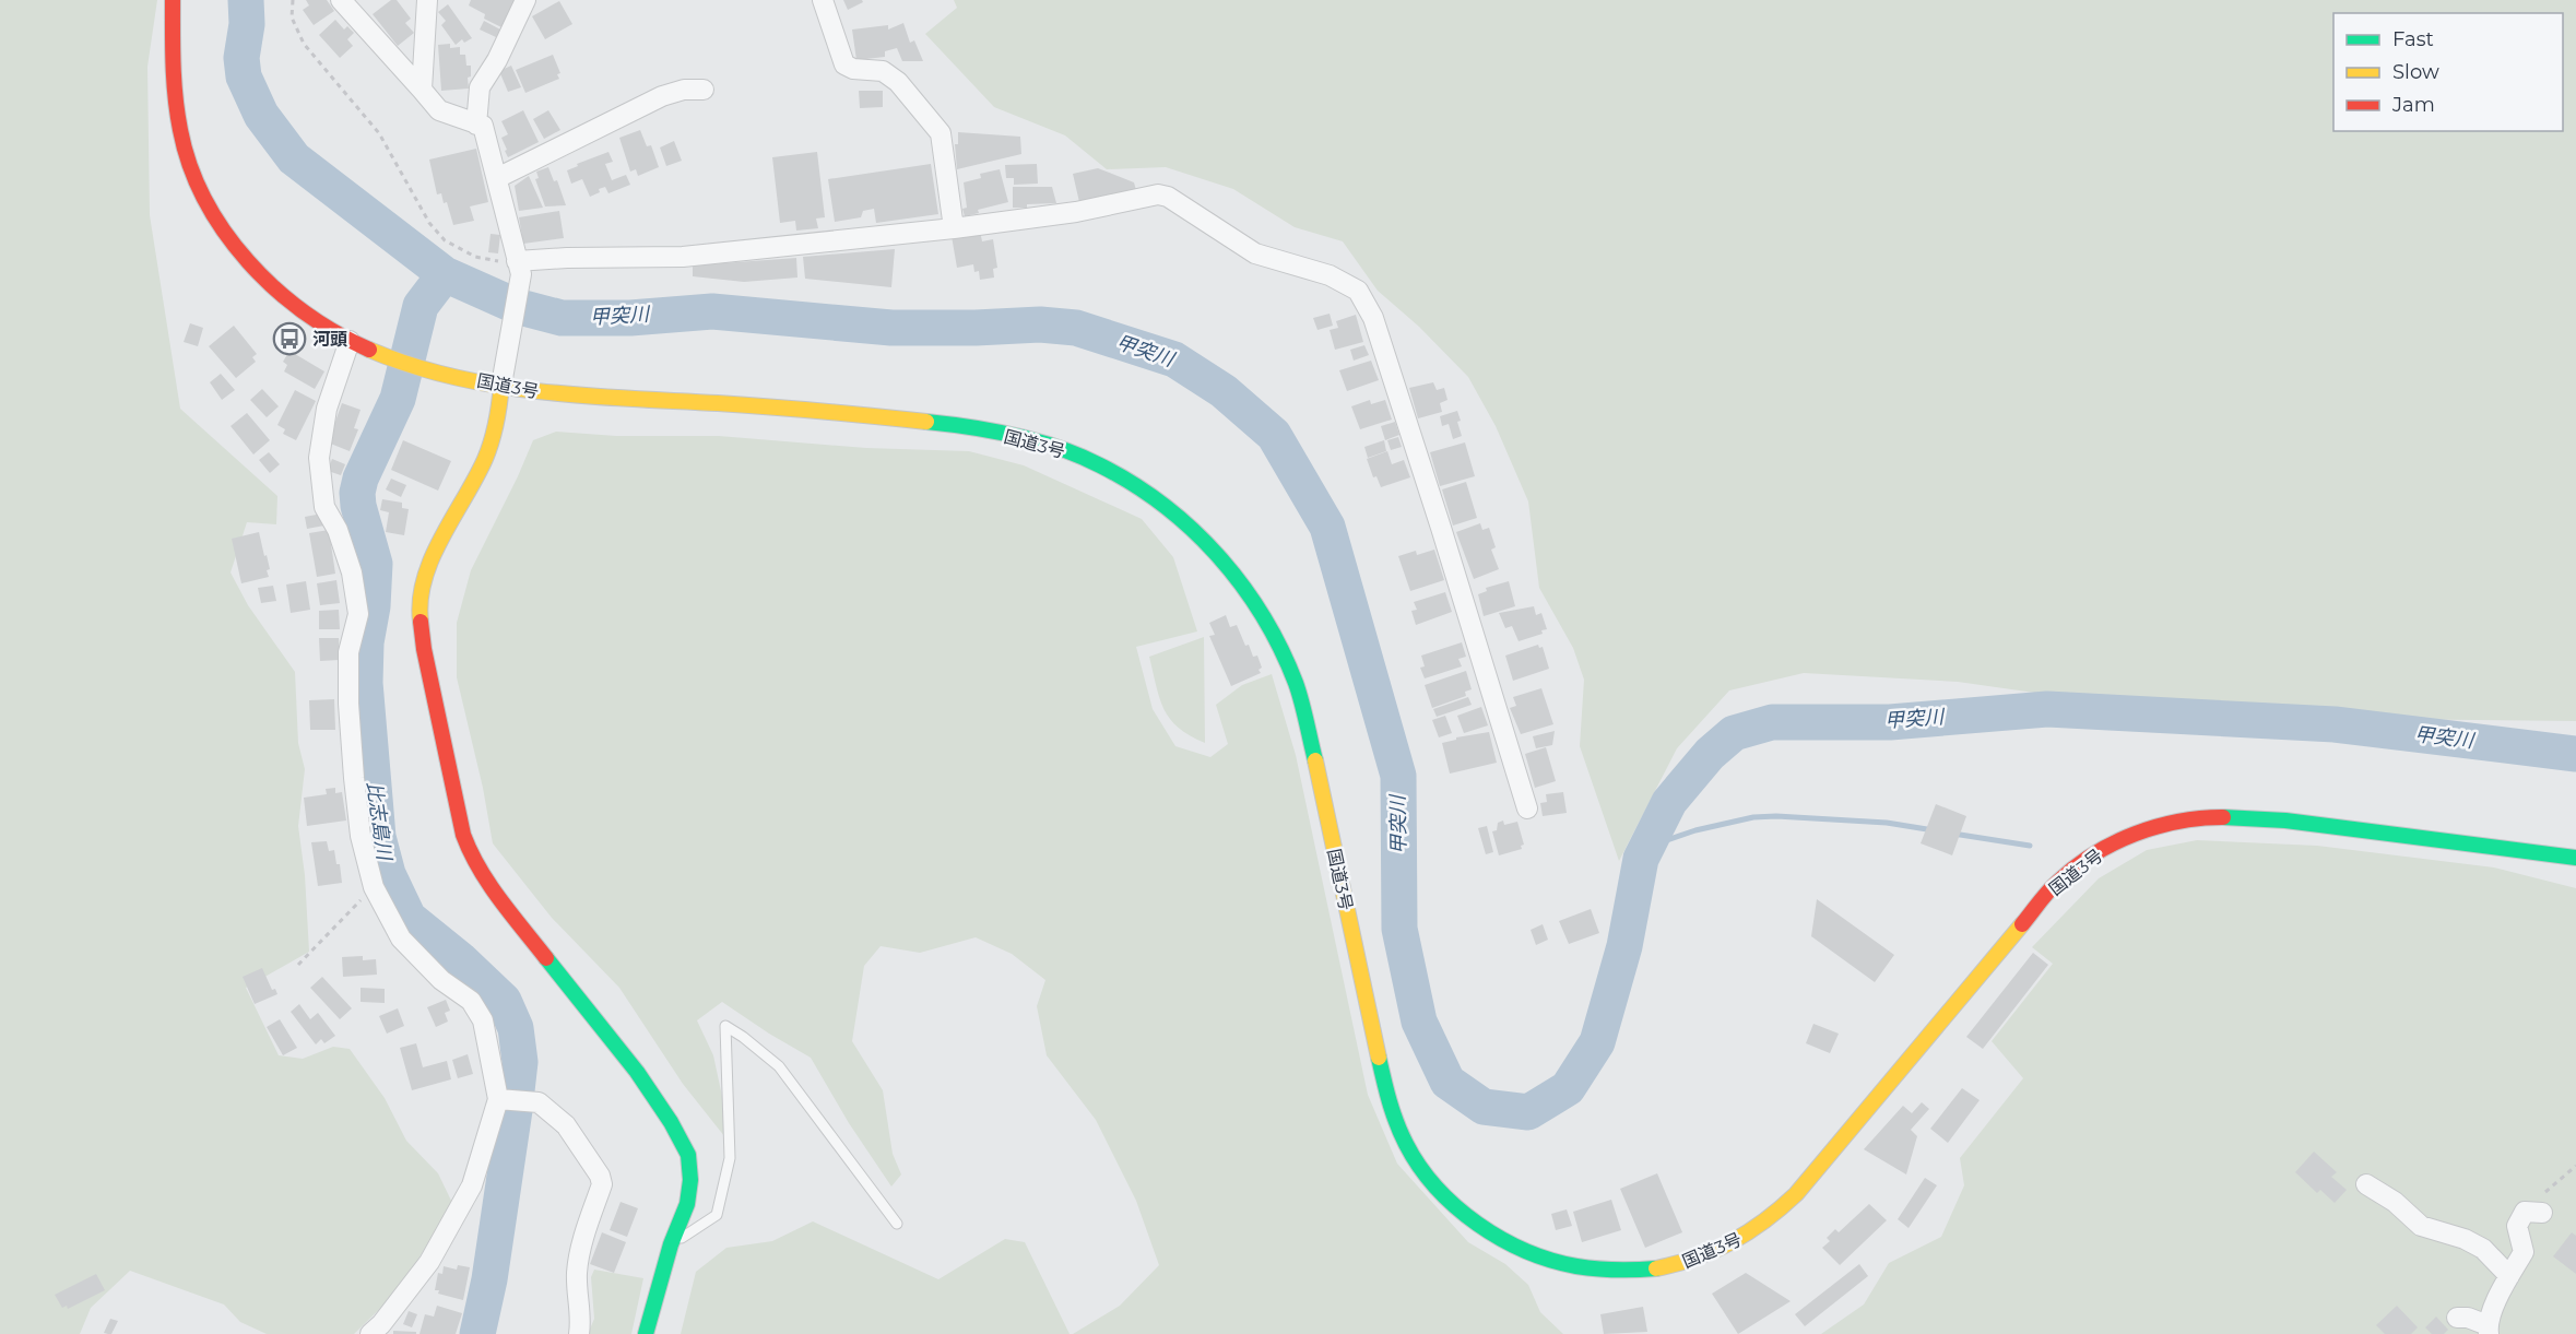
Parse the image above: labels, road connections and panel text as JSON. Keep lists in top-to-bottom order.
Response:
{
  "streets": {
    "main road": ["国道3号"]
  },
  "water": ["甲突川", "比志島川"],
  "places": {
    "bus stop": ["河頭"]
  },
  "legend": ["Fast", "Slow", "Jam"]
}
